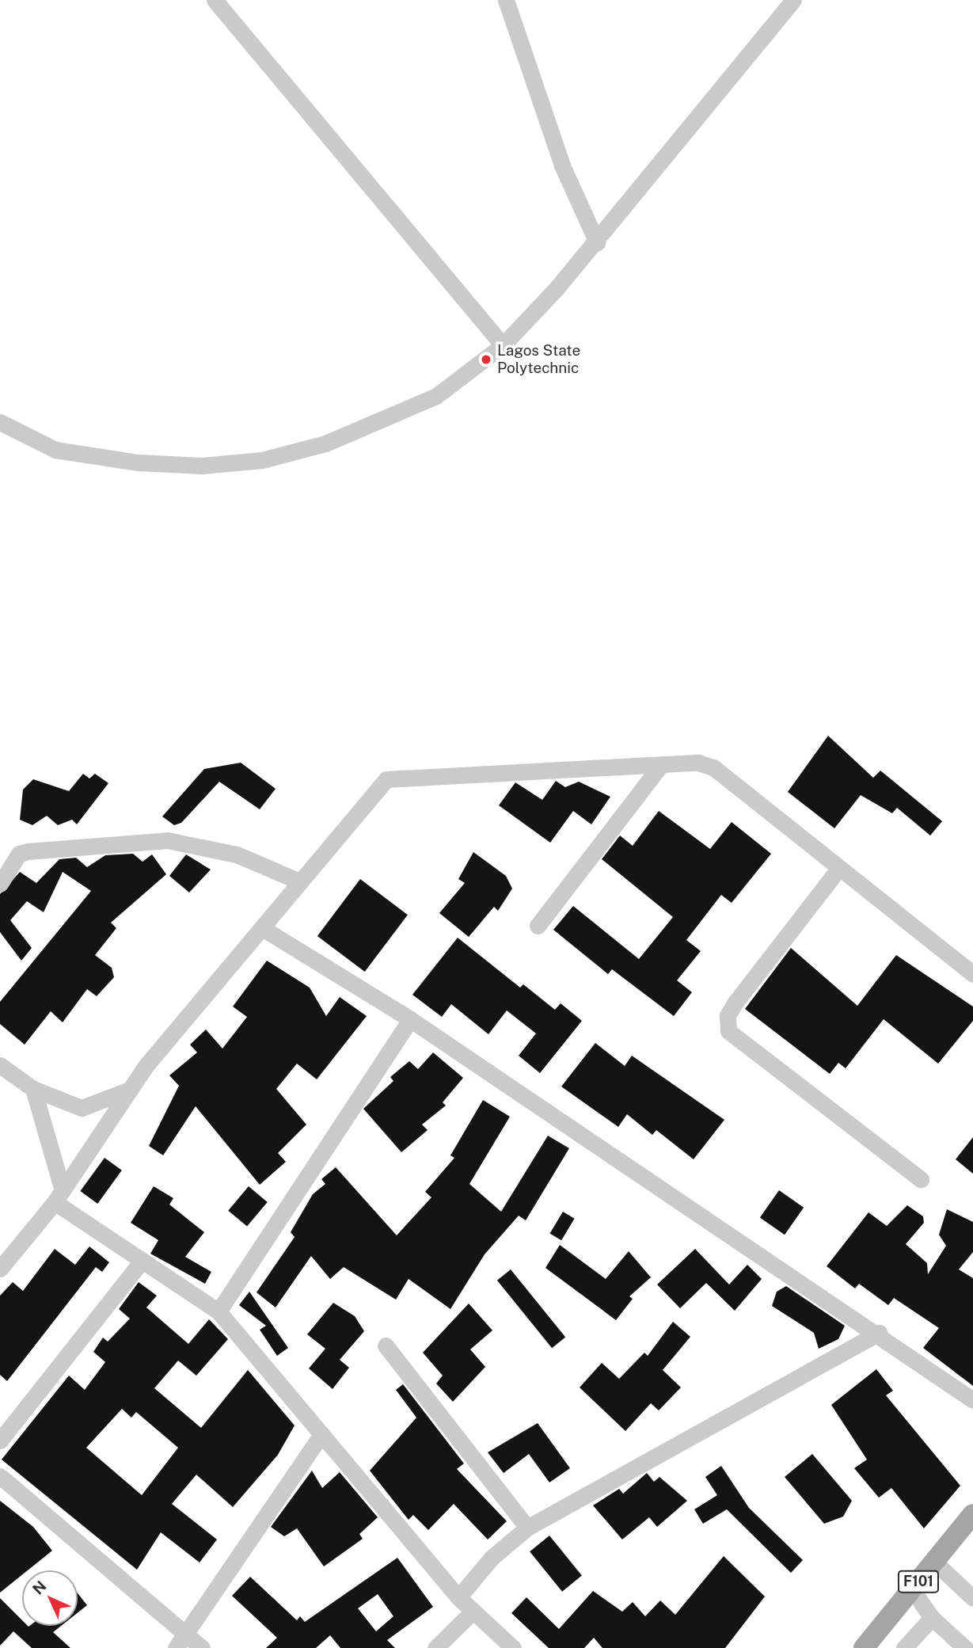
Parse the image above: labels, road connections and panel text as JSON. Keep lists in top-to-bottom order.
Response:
{
  "streets": {
    "main road": ["F101"]
  },
  "places": ["Lagos State Polytechnic"],
  "north": "top left"
}
